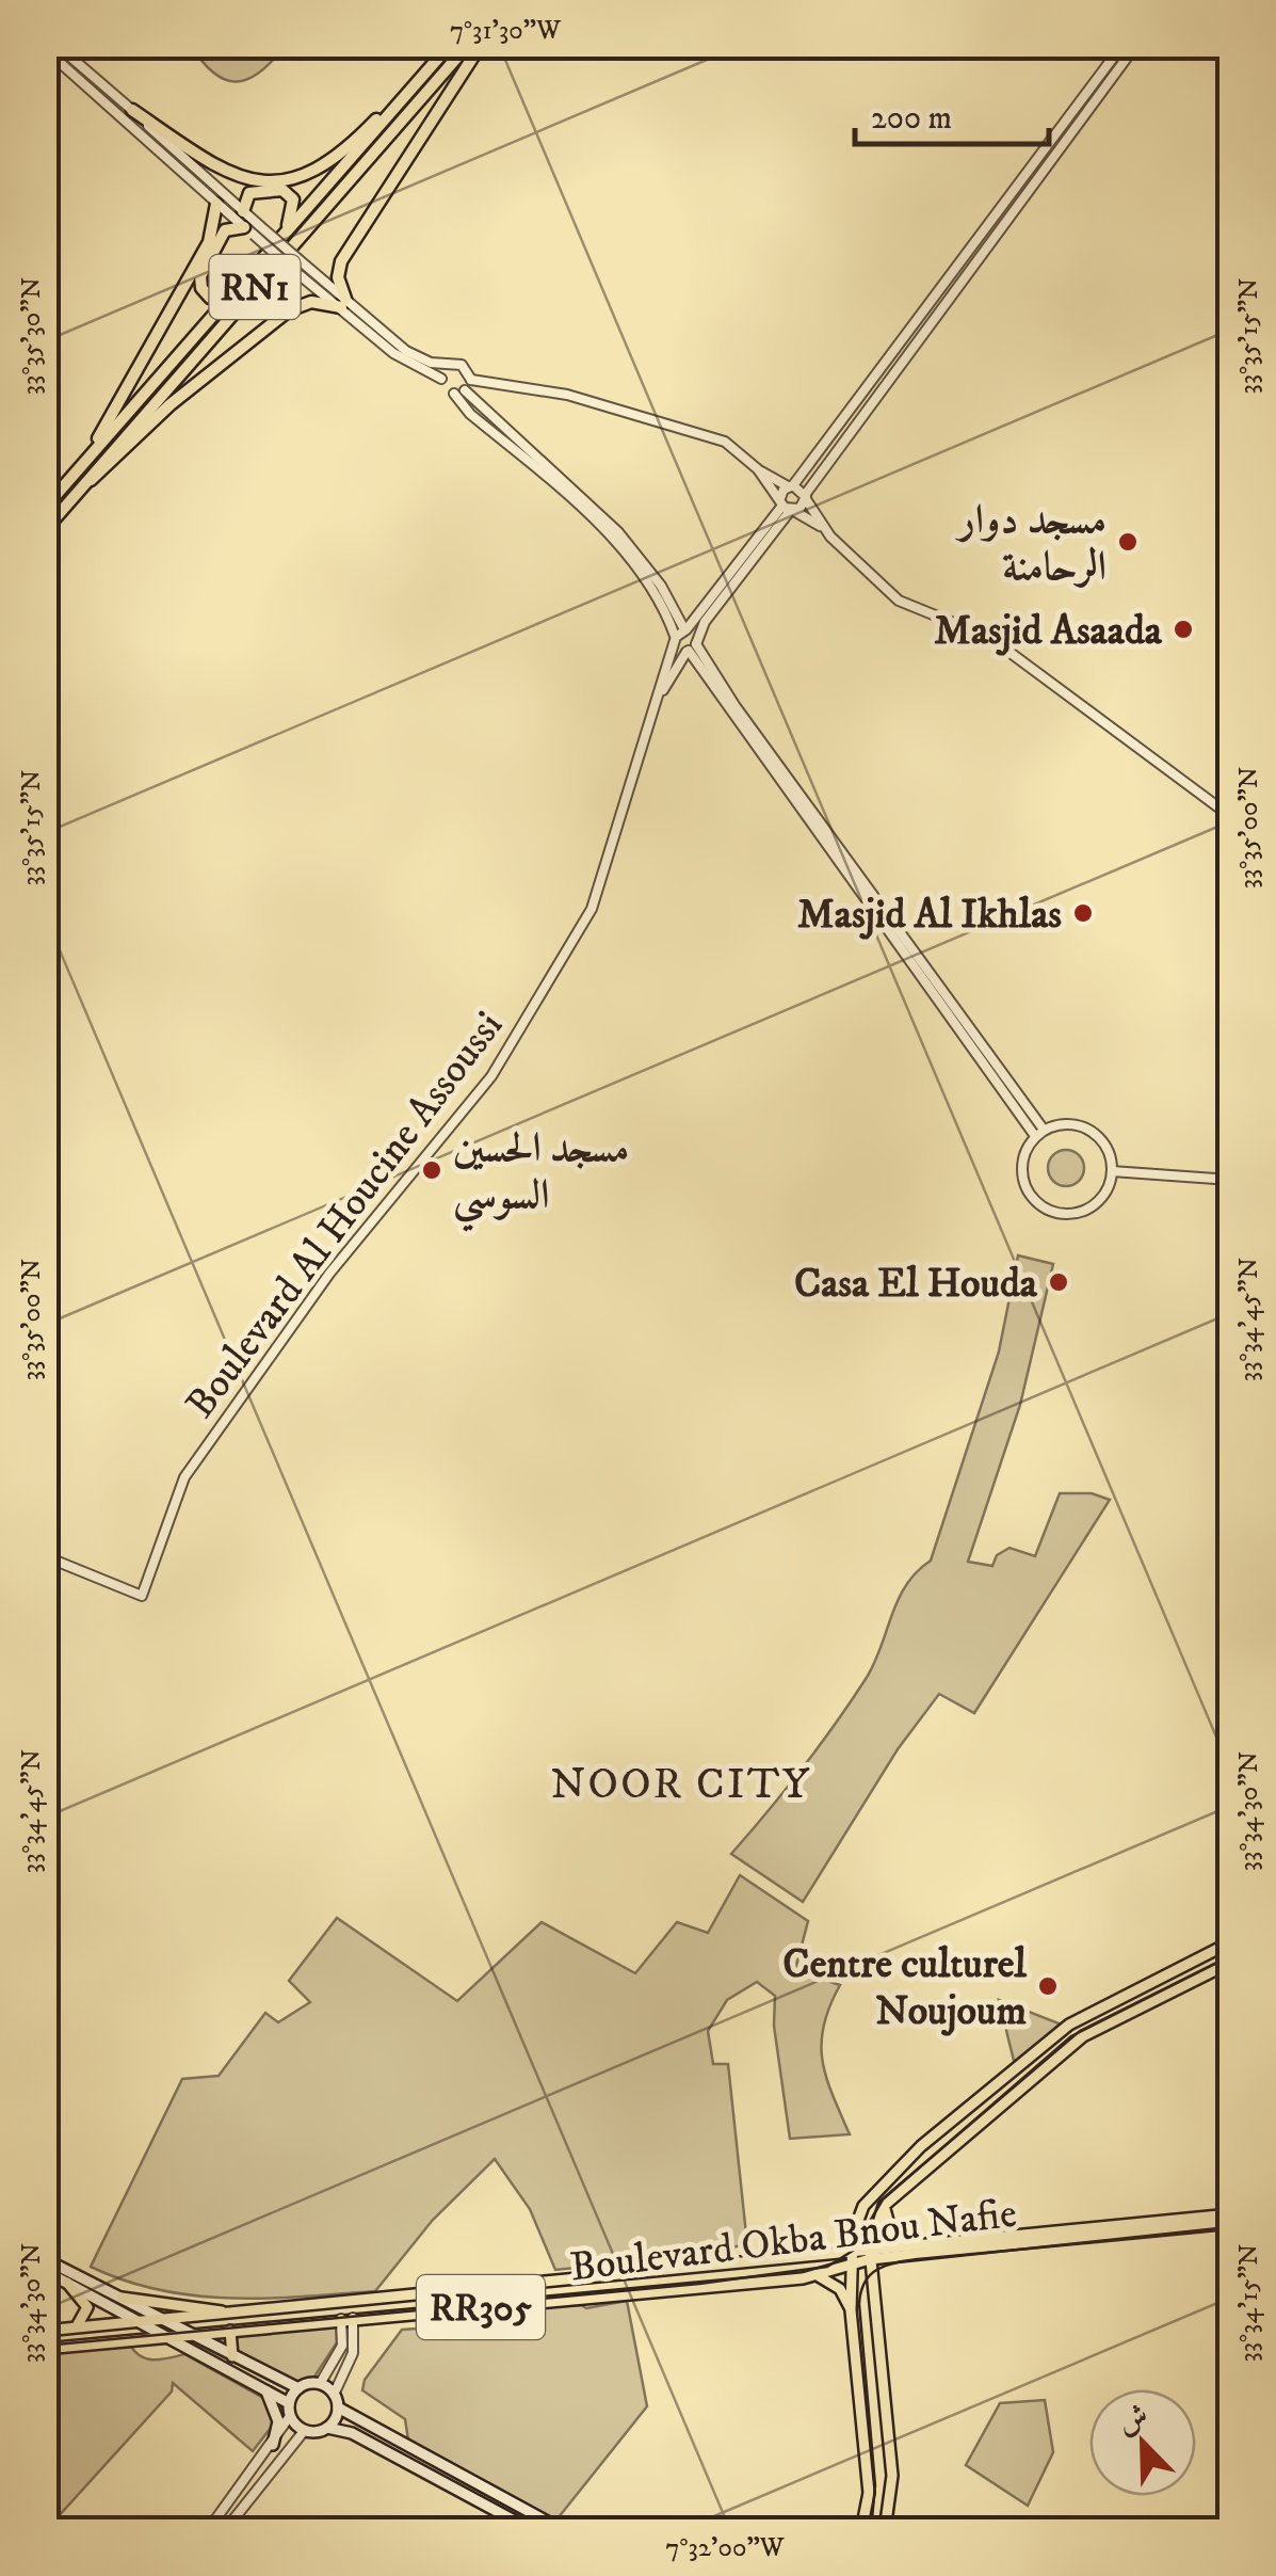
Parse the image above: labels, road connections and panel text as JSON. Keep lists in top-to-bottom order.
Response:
{
  "streets": {
    "highway": ["RN1"],
    "main road": ["Boulevard Okba Bnou Nafie", "RR305"],
    "street": ["Boulevard Al Houcine Assoussi"]
  },
  "districts": ["NOOR CITY"],
  "places": [
    "مسجد دوار الرحامنة",
    "Masjid Asaada",
    "Masjid Al Ikhlas",
    "مسجد الحسين السوسي",
    "Casa El Houda",
    "Centre culturel Noujoum"
  ],
  "scale_bar": "200 m",
  "north": "top left",
  "coordinates": [
    "7°31'30\"W",
    "33°35'15\"N",
    "33°35'30\"N",
    "33°35'00\"N",
    "33°34'45\"N",
    "33°34'30\"N",
    "33°34'15\"N",
    "7°32'00\"W"
  ]
}
